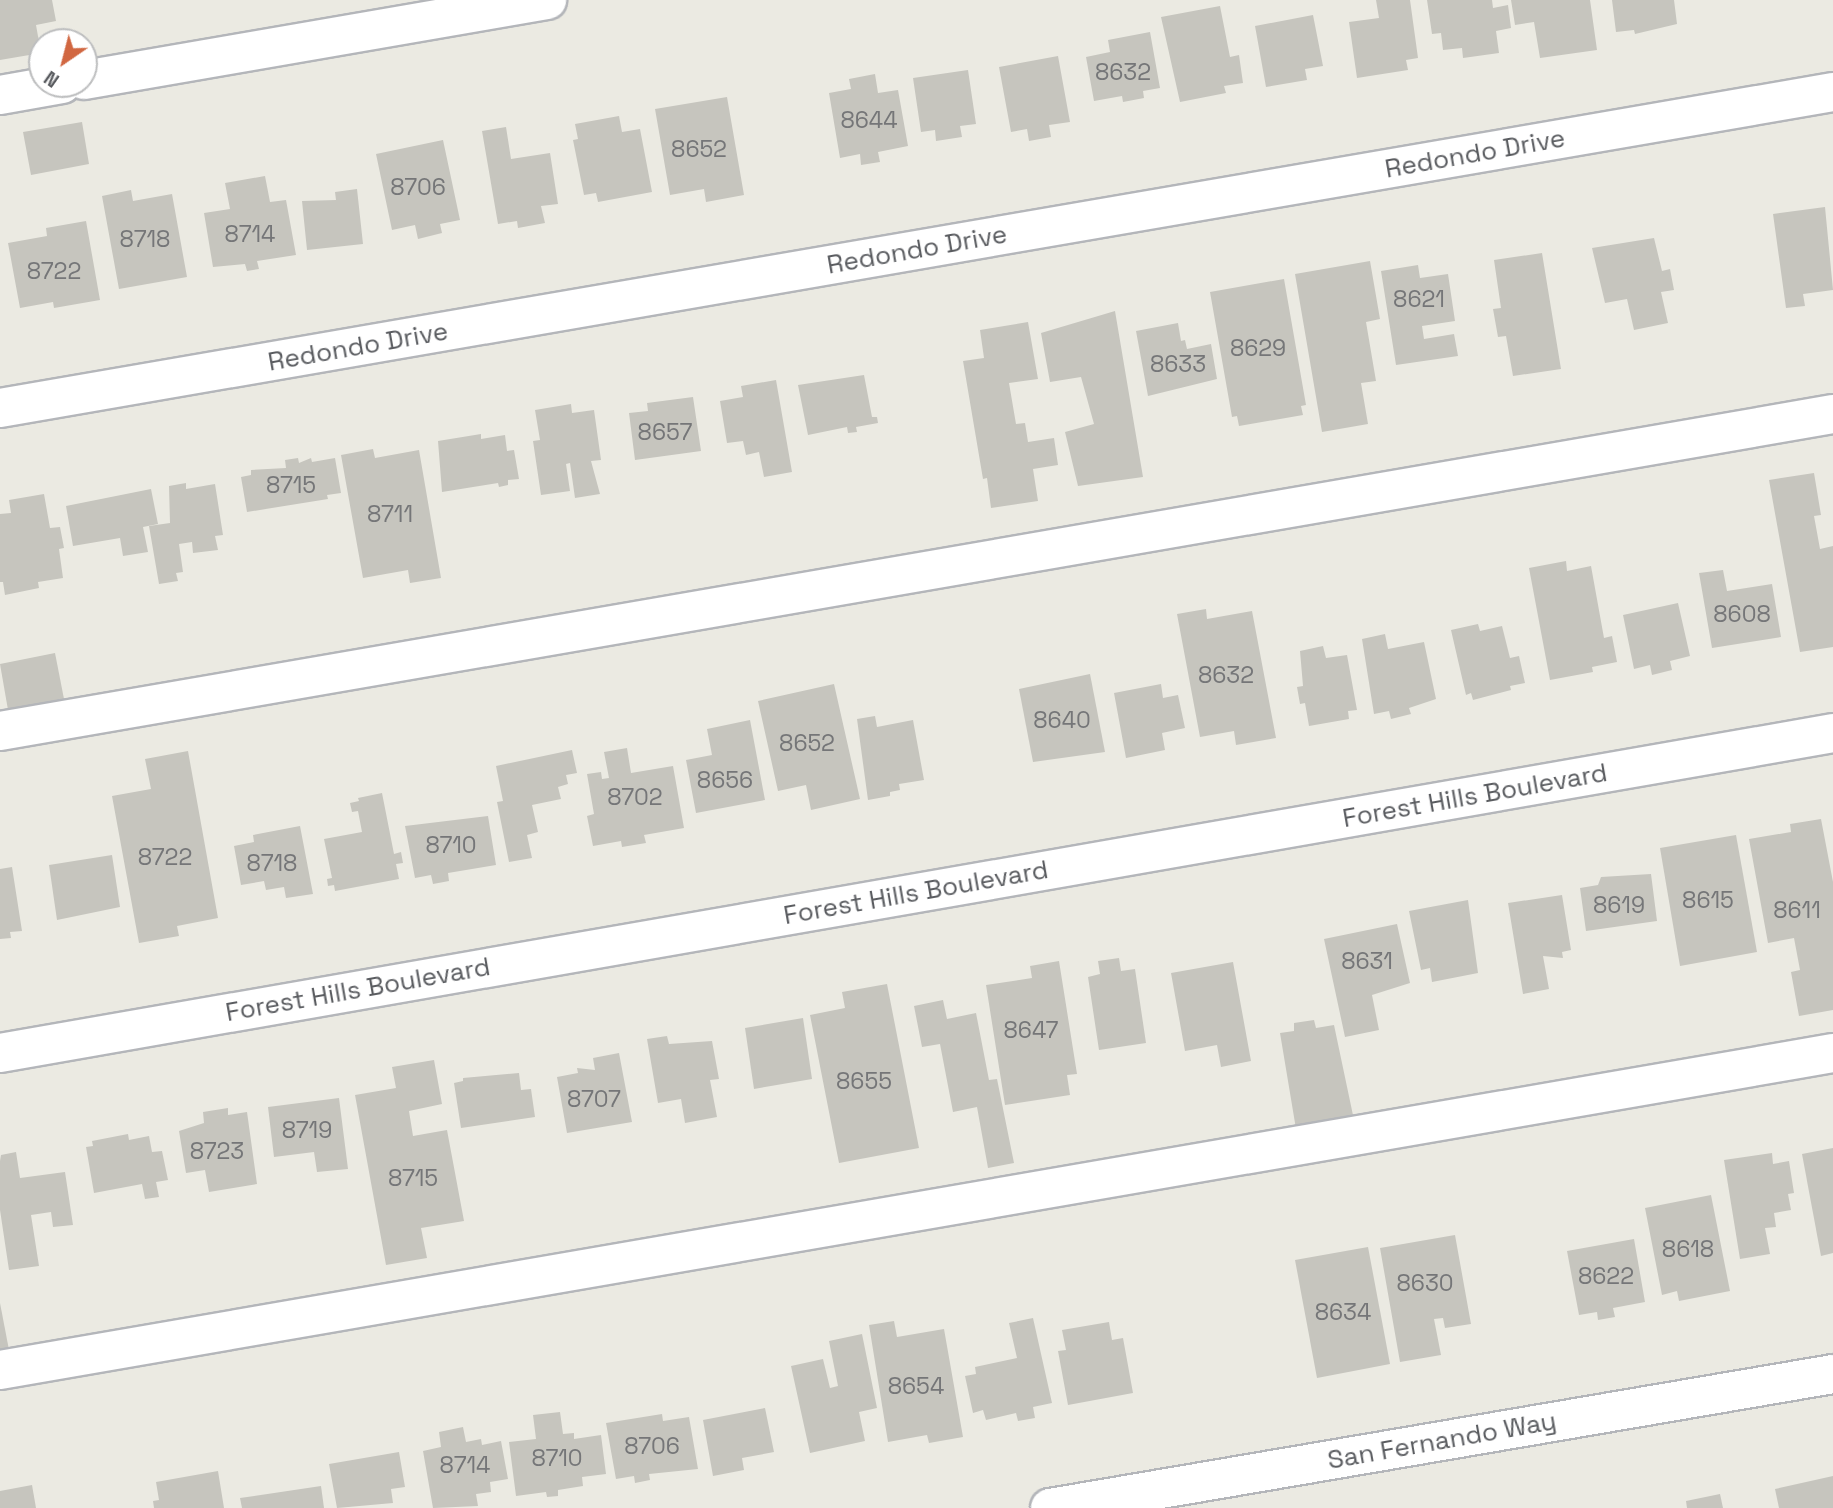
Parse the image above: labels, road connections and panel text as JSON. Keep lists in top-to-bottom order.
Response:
{
  "streets": {
    "street": ["Redondo Drive", "Forest Hills Boulevard", "San Fernando Way"]
  },
  "house_numbers": [
    "8632",
    "8644",
    "8652",
    "8706",
    "8714",
    "8718",
    "8722",
    "8621",
    "8629",
    "8633",
    "8657",
    "8715",
    "8711",
    "8608",
    "8632",
    "8640",
    "8652",
    "8656",
    "8702",
    "8710",
    "8722",
    "8718",
    "8615",
    "8619",
    "8611",
    "8631",
    "8647",
    "8655",
    "8707",
    "8719",
    "8723",
    "8715",
    "8618",
    "8622",
    "8630",
    "8634",
    "8654",
    "8706",
    "8710",
    "8714"
  ],
  "north": "bottom left"
}
